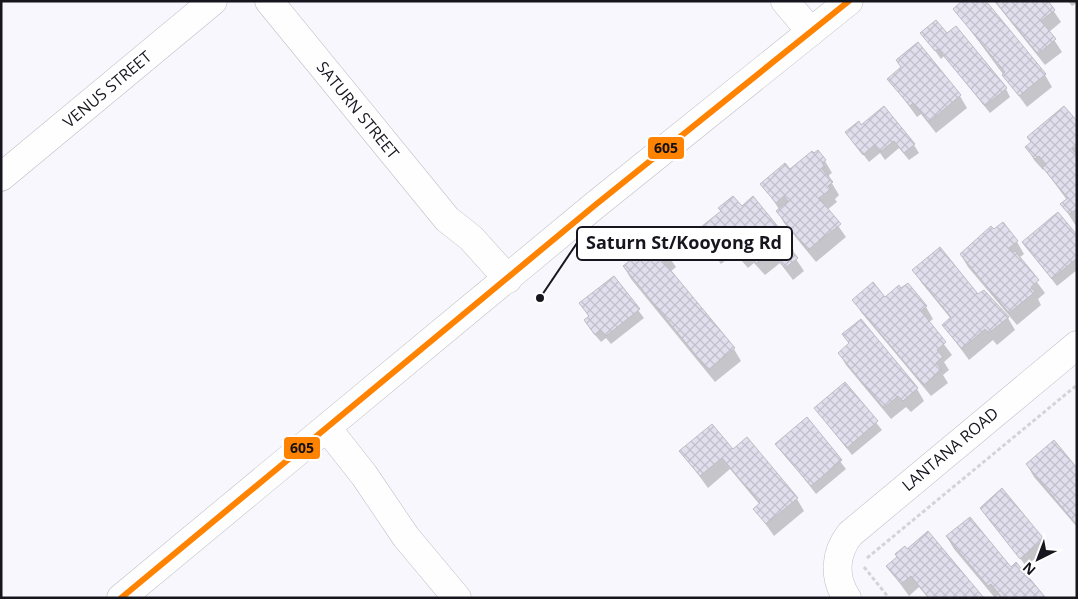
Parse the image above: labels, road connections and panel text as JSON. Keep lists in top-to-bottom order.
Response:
{
  "streets": {
    "street": ["VENUS STREET", "SATURN STREET", "LANTANA ROAD"]
  },
  "places": ["Saturn St/Kooyong Rd"],
  "lines": ["transit line 605"],
  "north": "bottom left"
}
